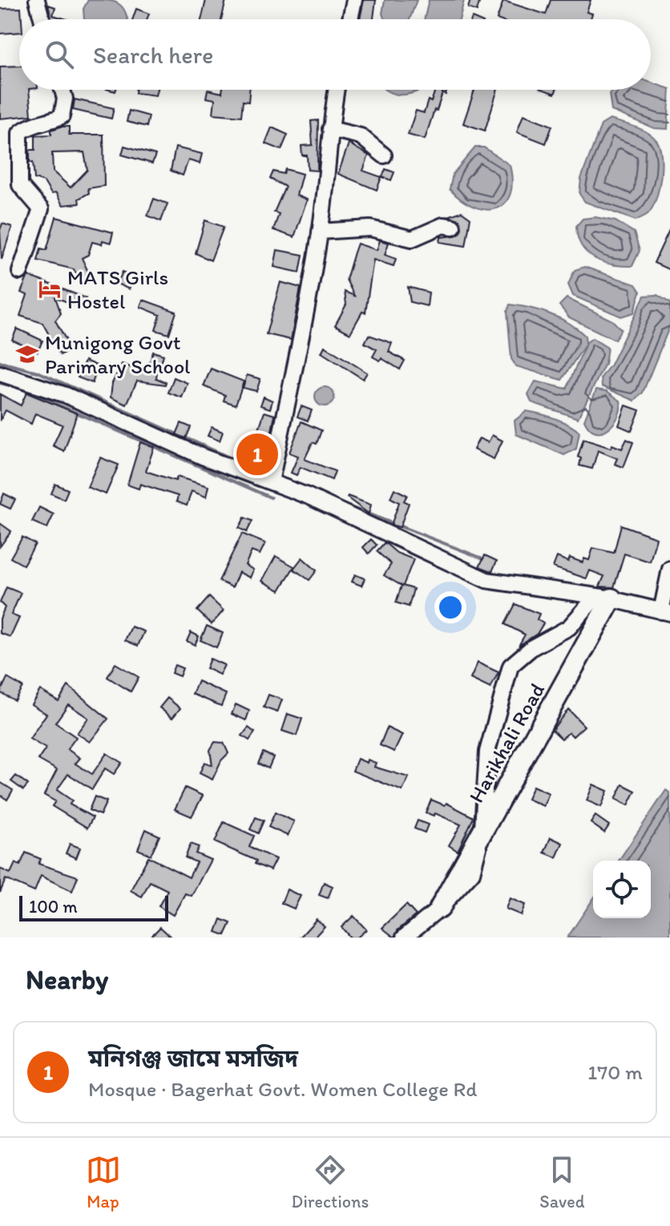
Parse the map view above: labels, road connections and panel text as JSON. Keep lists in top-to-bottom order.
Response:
{
  "streets": {
    "main road": ["Harikhali Road"]
  },
  "places": {
    "hotel": ["MATS Girls Hostel"],
    "school or university": ["Munigong Govt Parimary School"]
  },
  "scale_bar": "100 m",
  "page": {
    "search": "Search here",
    "pins": "1",
    "scale": "100 m",
    "heading": "Nearby",
    "list": [
      {
        "mark": "1",
        "name": "মনিগঞ্জ জামে মসজিদ",
        "note": "Mosque · Bagerhat Govt. Women College Rd",
        "value": "170 m"
      }
    ],
    "nav": ["Map", "Directions", "Saved"]
  }
}
